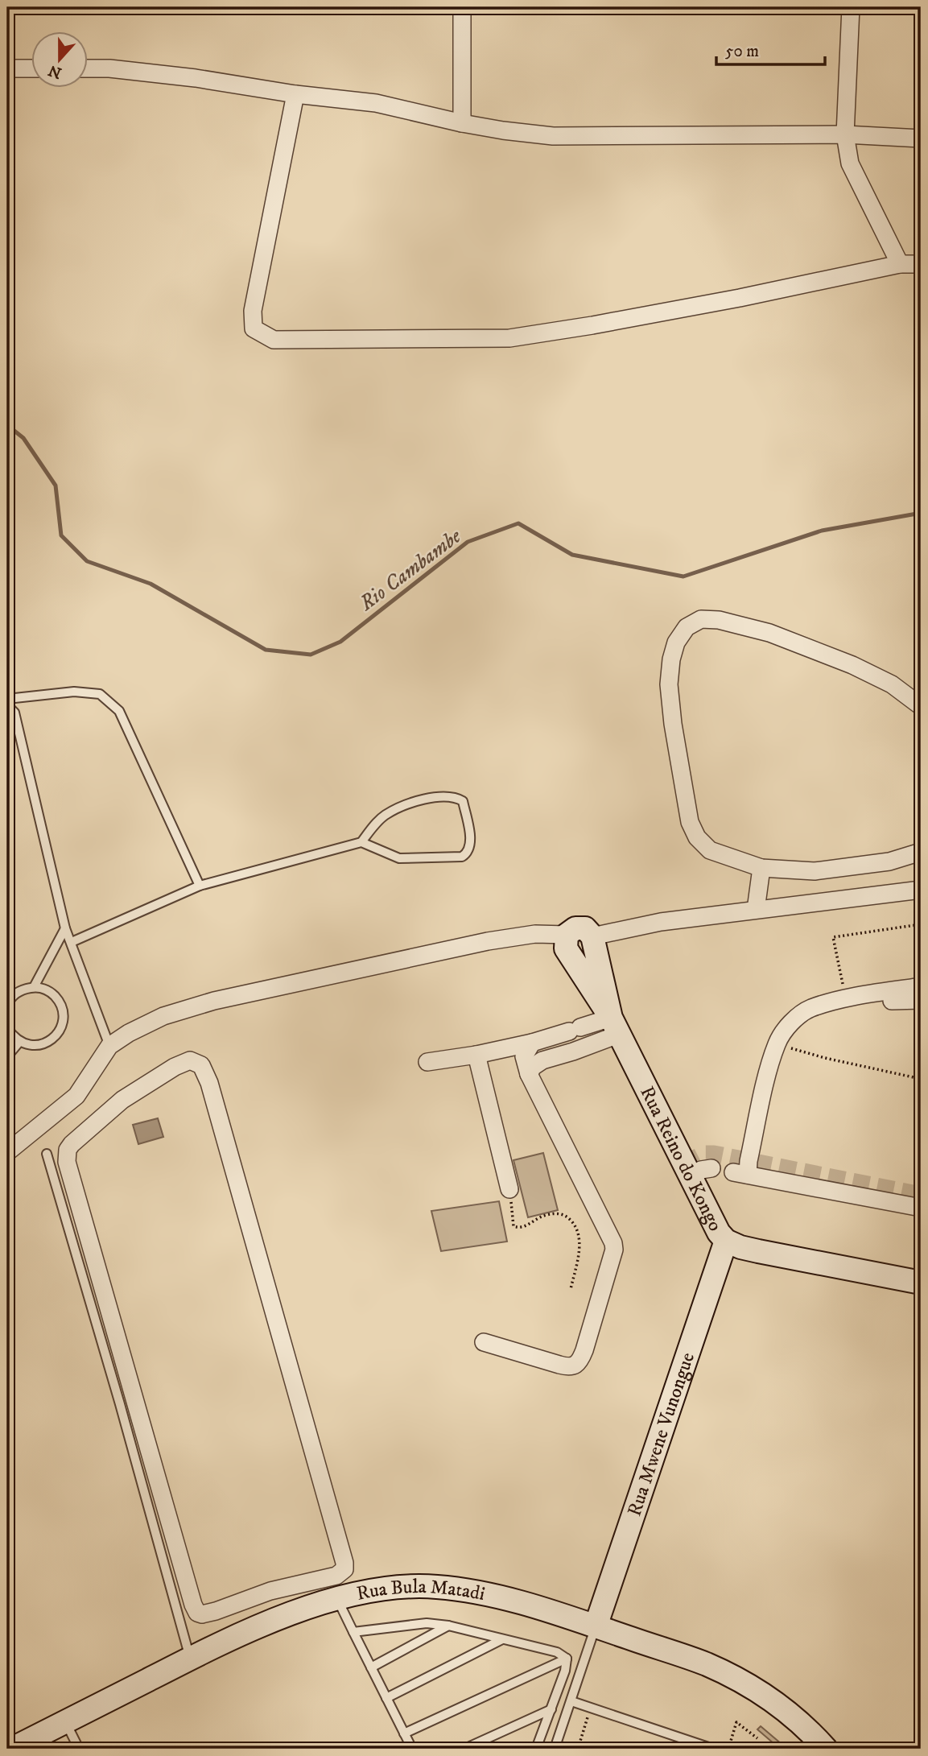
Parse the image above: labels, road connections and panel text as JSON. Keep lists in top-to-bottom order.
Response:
{
  "streets": {
    "street": ["Rua Reino do Kongo", "Rua Mwene Vunongue", "Rua Bula Matadi"]
  },
  "crossings": [
    ["Rua Reino do Kongo", "Rua Mwene Vunongue"],
    ["Rua Mwene Vunongue", "Rua Bula Matadi"]
  ],
  "water": ["Rio Cambambe"],
  "scale_bar": "50 m",
  "north": "bottom"
}
